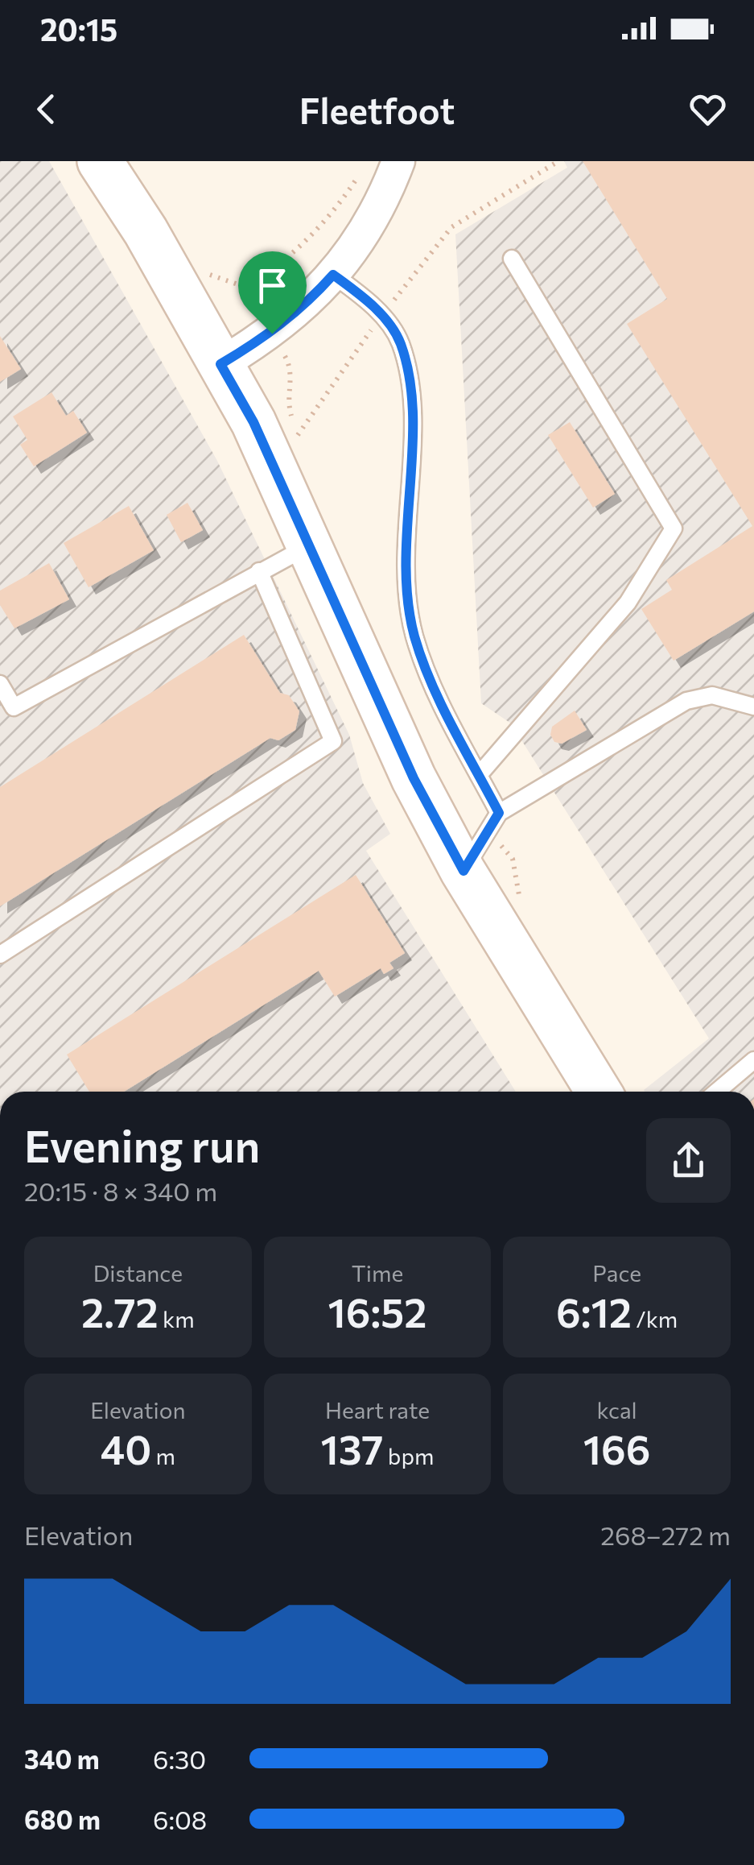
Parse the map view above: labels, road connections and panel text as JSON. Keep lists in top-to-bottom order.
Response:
{
  "page": {
    "status": "20:15",
    "header": "Fleetfoot",
    "heading": ["Evening run", "20:15 · 8 × 340 m"],
    "stats": [
      ["Distance", "2.72 km"],
      ["Time", "16:52"],
      ["Pace", "6:12 /km"],
      ["Elevation", "40 m"],
      ["Heart rate", "137 bpm"],
      ["kcal", "166"]
    ],
    "chart": ["Elevation", "268–272 m"],
    "list": [
      {
        "name": "340 m",
        "note": "6:30"
      },
      {
        "name": "680 m",
        "note": "6:08"
      }
    ]
  }
}
